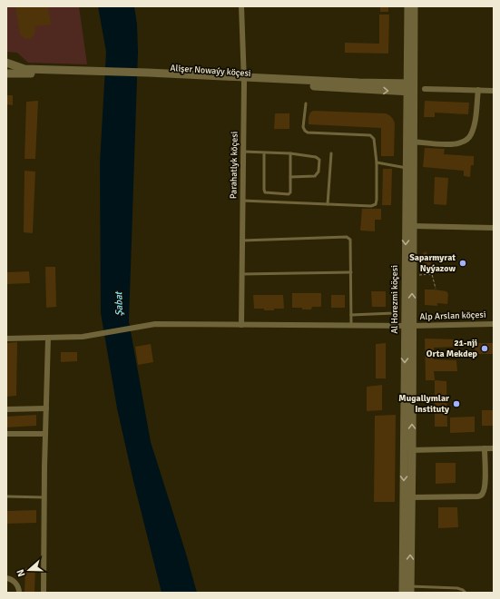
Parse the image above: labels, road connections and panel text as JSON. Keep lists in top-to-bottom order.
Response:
{
  "streets": {
    "street": [
      "Alişer Nowaýy köçesi",
      "Parahatlyk köçesi",
      "Al Horezmi köçesi",
      "Alp Arslan köçesi"
    ]
  },
  "crossings": [
    ["Alişer Nowaýy köçesi", "Parahatlyk köçesi"],
    ["Alişer Nowaýy köçesi", "Al Horezmi köçesi"],
    ["Parahatlyk köçesi", "Alp Arslan köçesi"],
    ["Al Horezmi köçesi", "Alp Arslan köçesi"]
  ],
  "water": ["Şabat"],
  "places": ["Saparmyrat Nyýazow", "21-nji Orta Mekdep", "Mugallymlar Instituty"],
  "north": "left"
}
